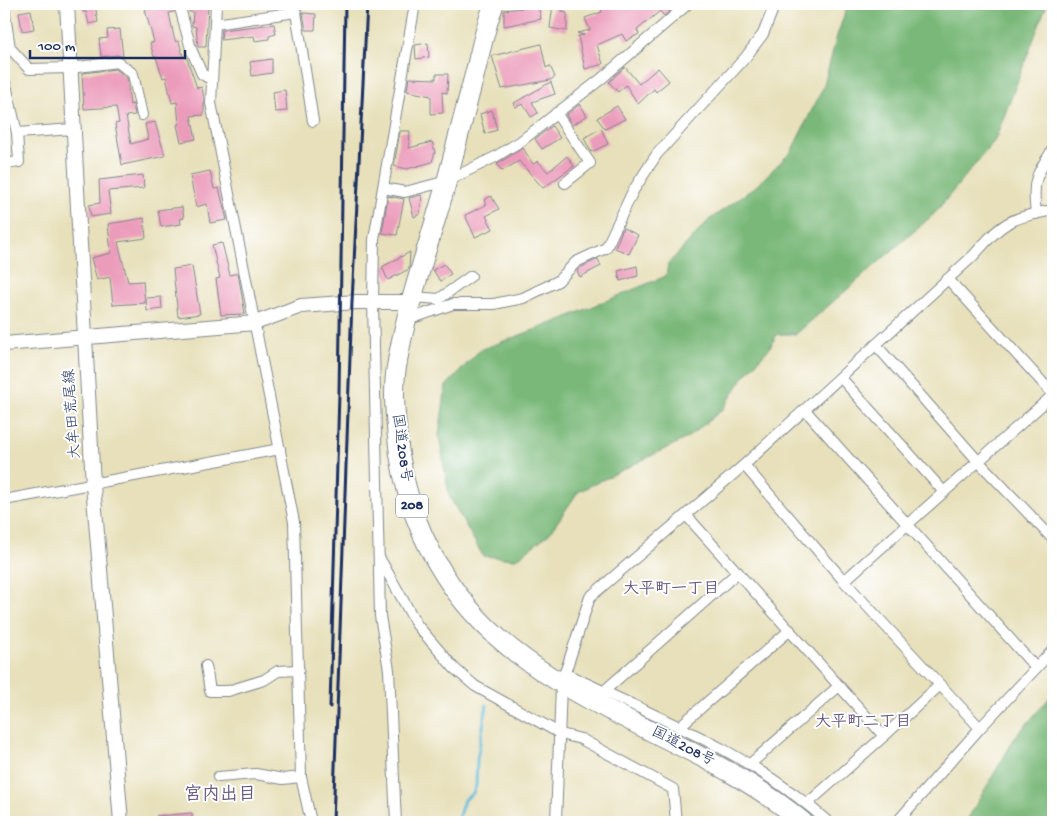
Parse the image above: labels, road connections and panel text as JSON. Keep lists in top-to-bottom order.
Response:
{
  "streets": {
    "highway": ["国道208号", "208"],
    "main road": ["大牟田荒尾線"]
  },
  "districts": ["大平町一丁目", "大平町二丁目", "宮内出目"],
  "scale_bar": "100 m"
}
